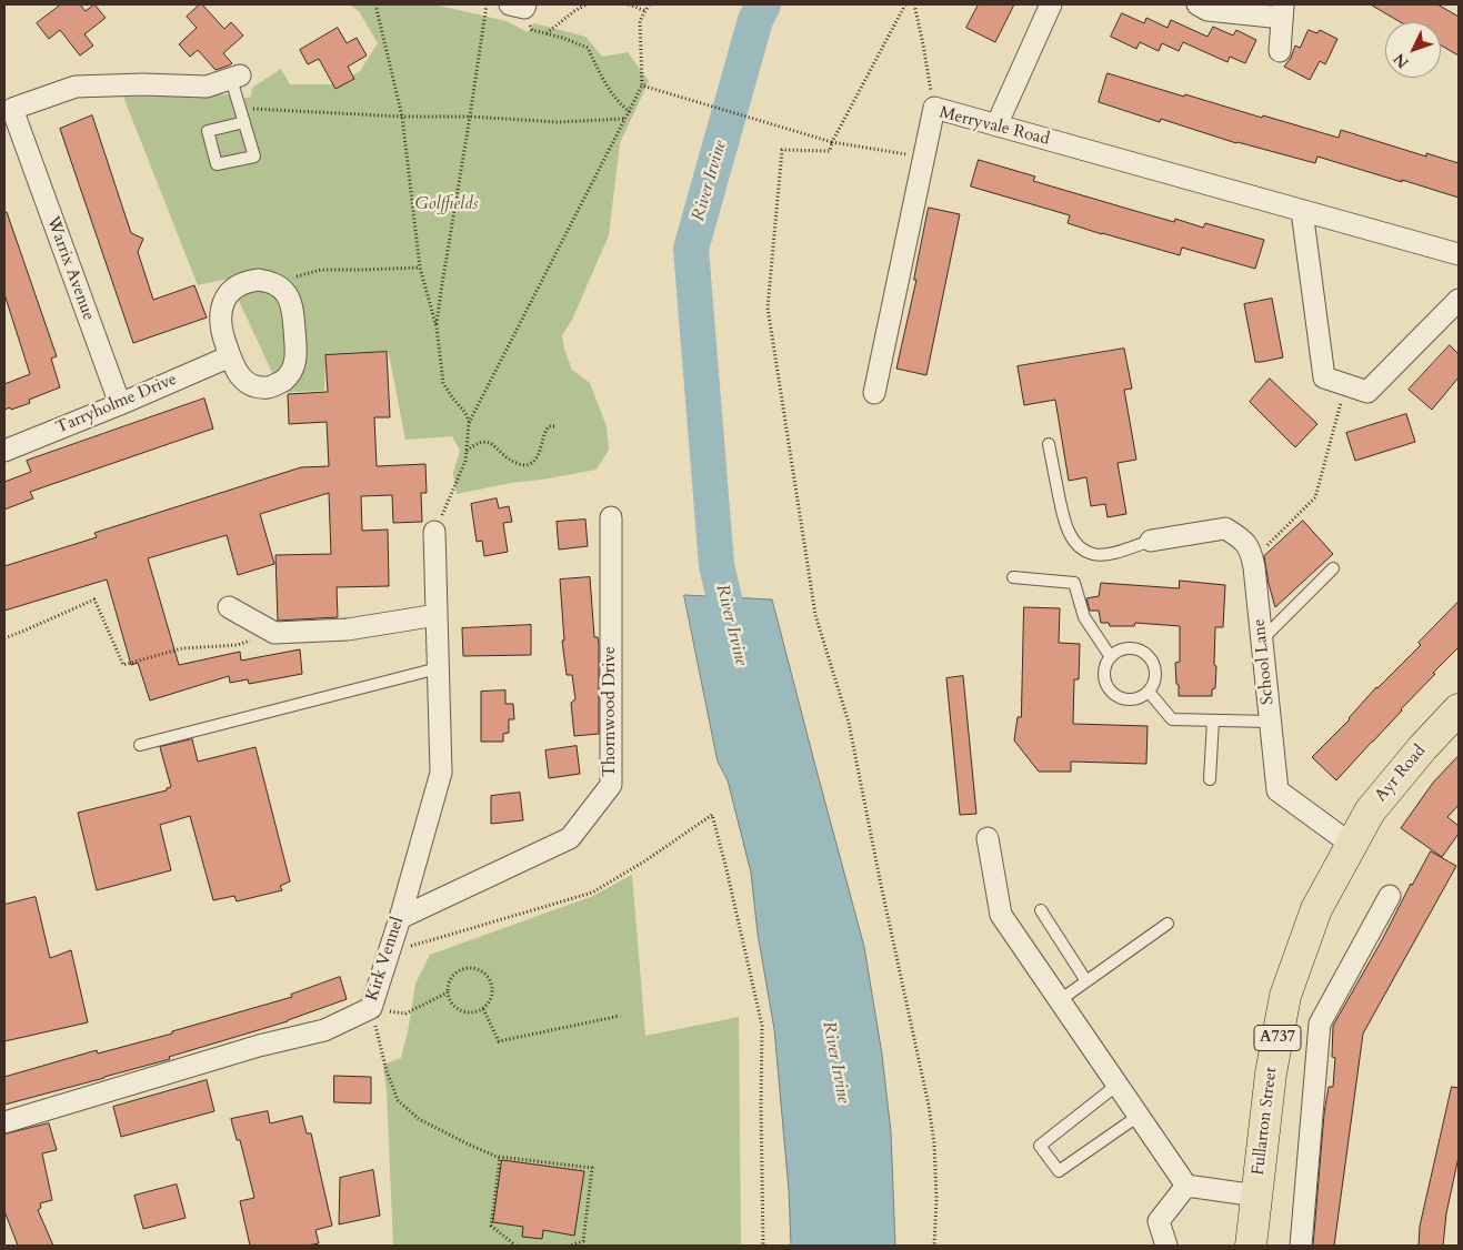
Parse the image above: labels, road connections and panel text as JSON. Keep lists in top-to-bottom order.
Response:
{
  "streets": {
    "main road": ["Ayr Road", "A737", "Fullarton Street"],
    "street": [
      "Merryvale Road",
      "Warrix Avenue",
      "Tarryholme Drive",
      "School Lane",
      "Thornwood Drive",
      "Kirk Vennel"
    ]
  },
  "crossings": [
    ["Warrix Avenue", "Tarryholme Drive"],
    ["School Lane", "Ayr Road"],
    ["School Lane", "Fullarton Street"],
    ["Thornwood Drive", "Kirk Vennel"],
    ["Ayr Road", "Fullarton Street"]
  ],
  "water": ["River Irvine"],
  "parks": ["Golffields"],
  "north": "bottom left"
}
